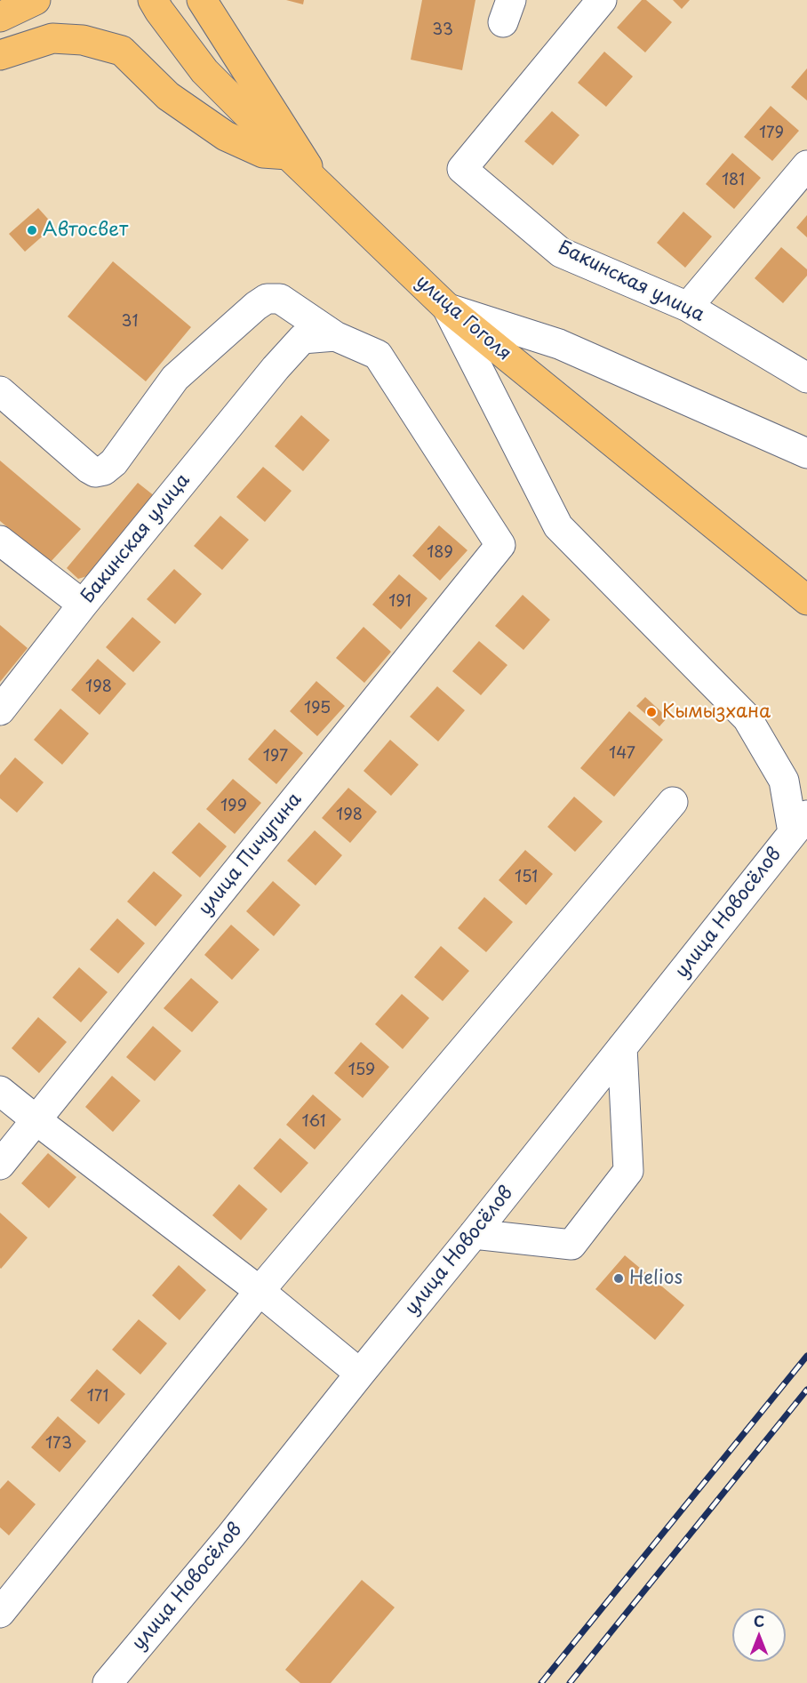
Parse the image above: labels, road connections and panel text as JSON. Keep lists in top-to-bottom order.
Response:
{
  "streets": {
    "main road": ["улица Гоголя"],
    "street": ["Бакинская улица", "улица Пичугина", "улица Новосёлов"]
  },
  "crossings": [
    ["Бакинская улица", "улица Пичугина"]
  ],
  "places": ["Автосвет", "Кымызхана", "Helios"],
  "house_numbers": [
    "33",
    "179",
    "181",
    "31",
    "189",
    "191",
    "198",
    "195",
    "147",
    "197",
    "199",
    "198",
    "151",
    "159",
    "161",
    "171",
    "173"
  ],
  "north": "top"
}
